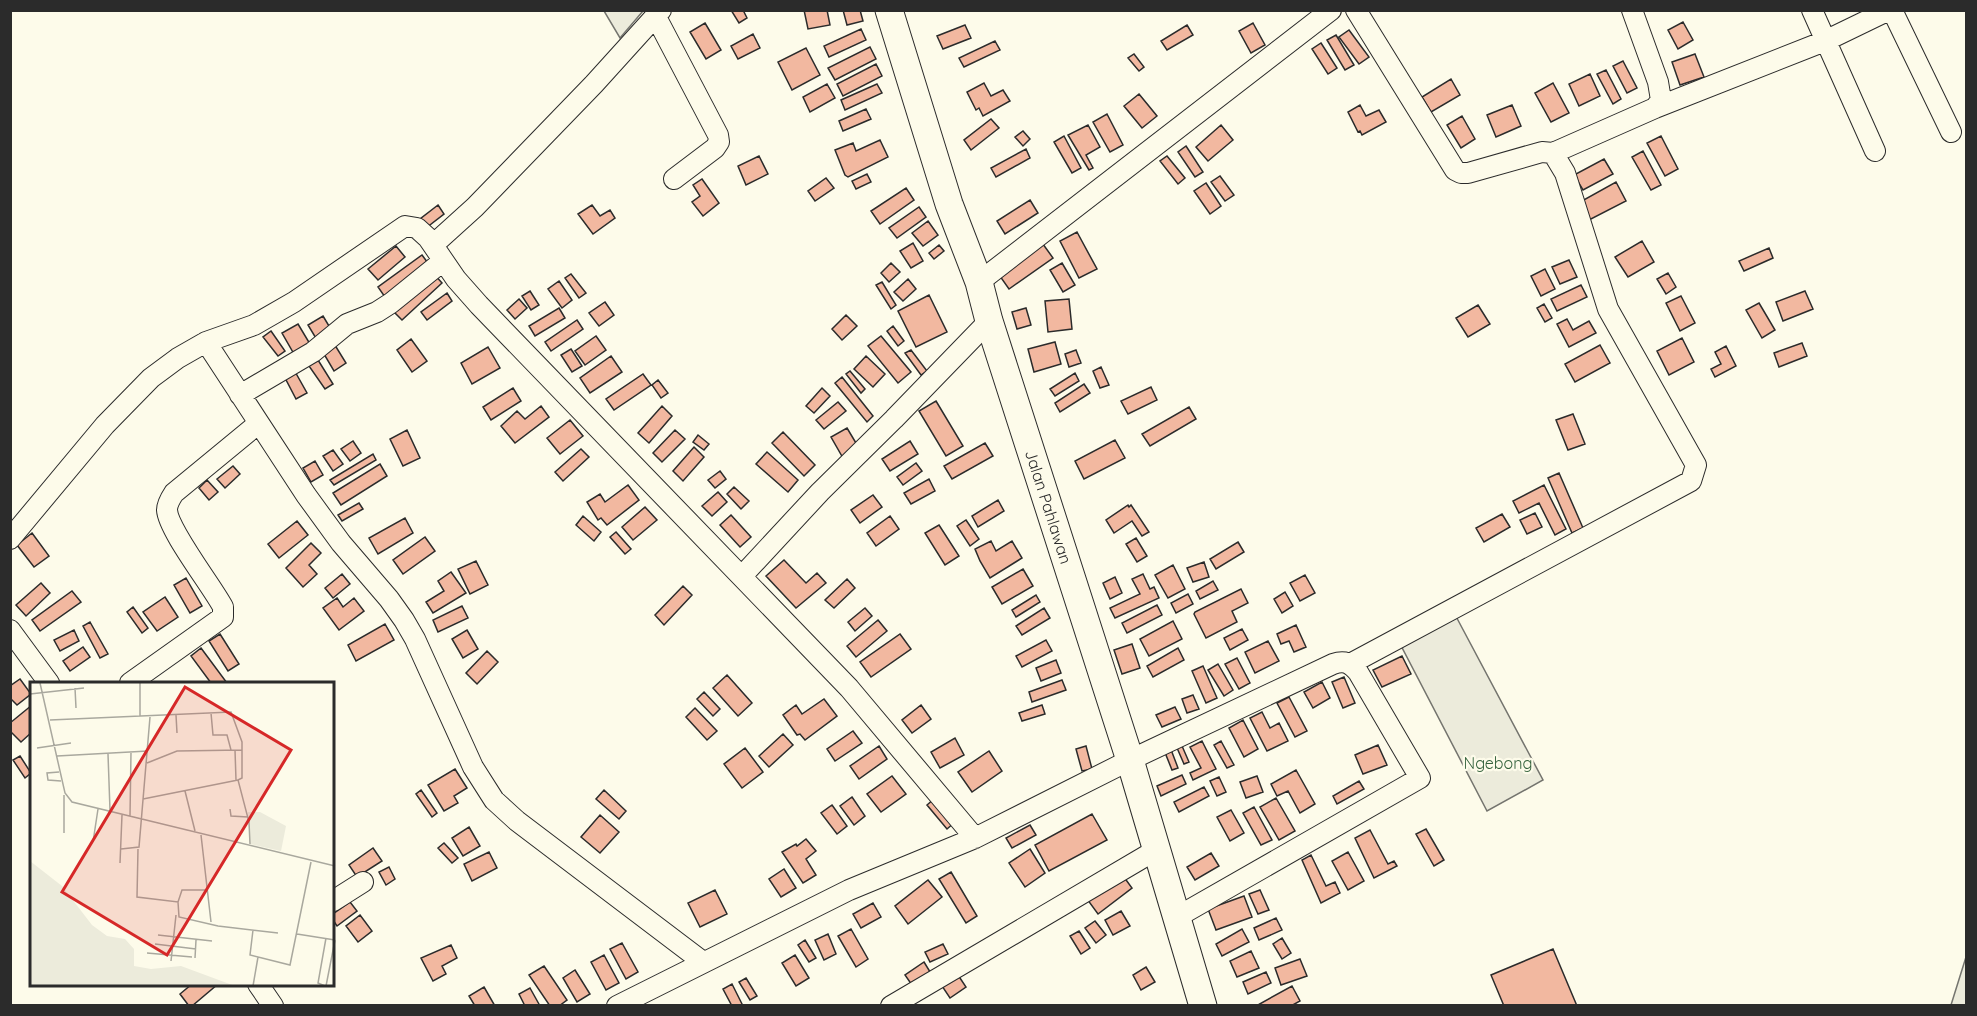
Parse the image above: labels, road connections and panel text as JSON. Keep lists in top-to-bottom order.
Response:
{
  "streets": {
    "highway": ["Jalan Pahlawan"]
  },
  "parks": ["Ngebong"]
}
